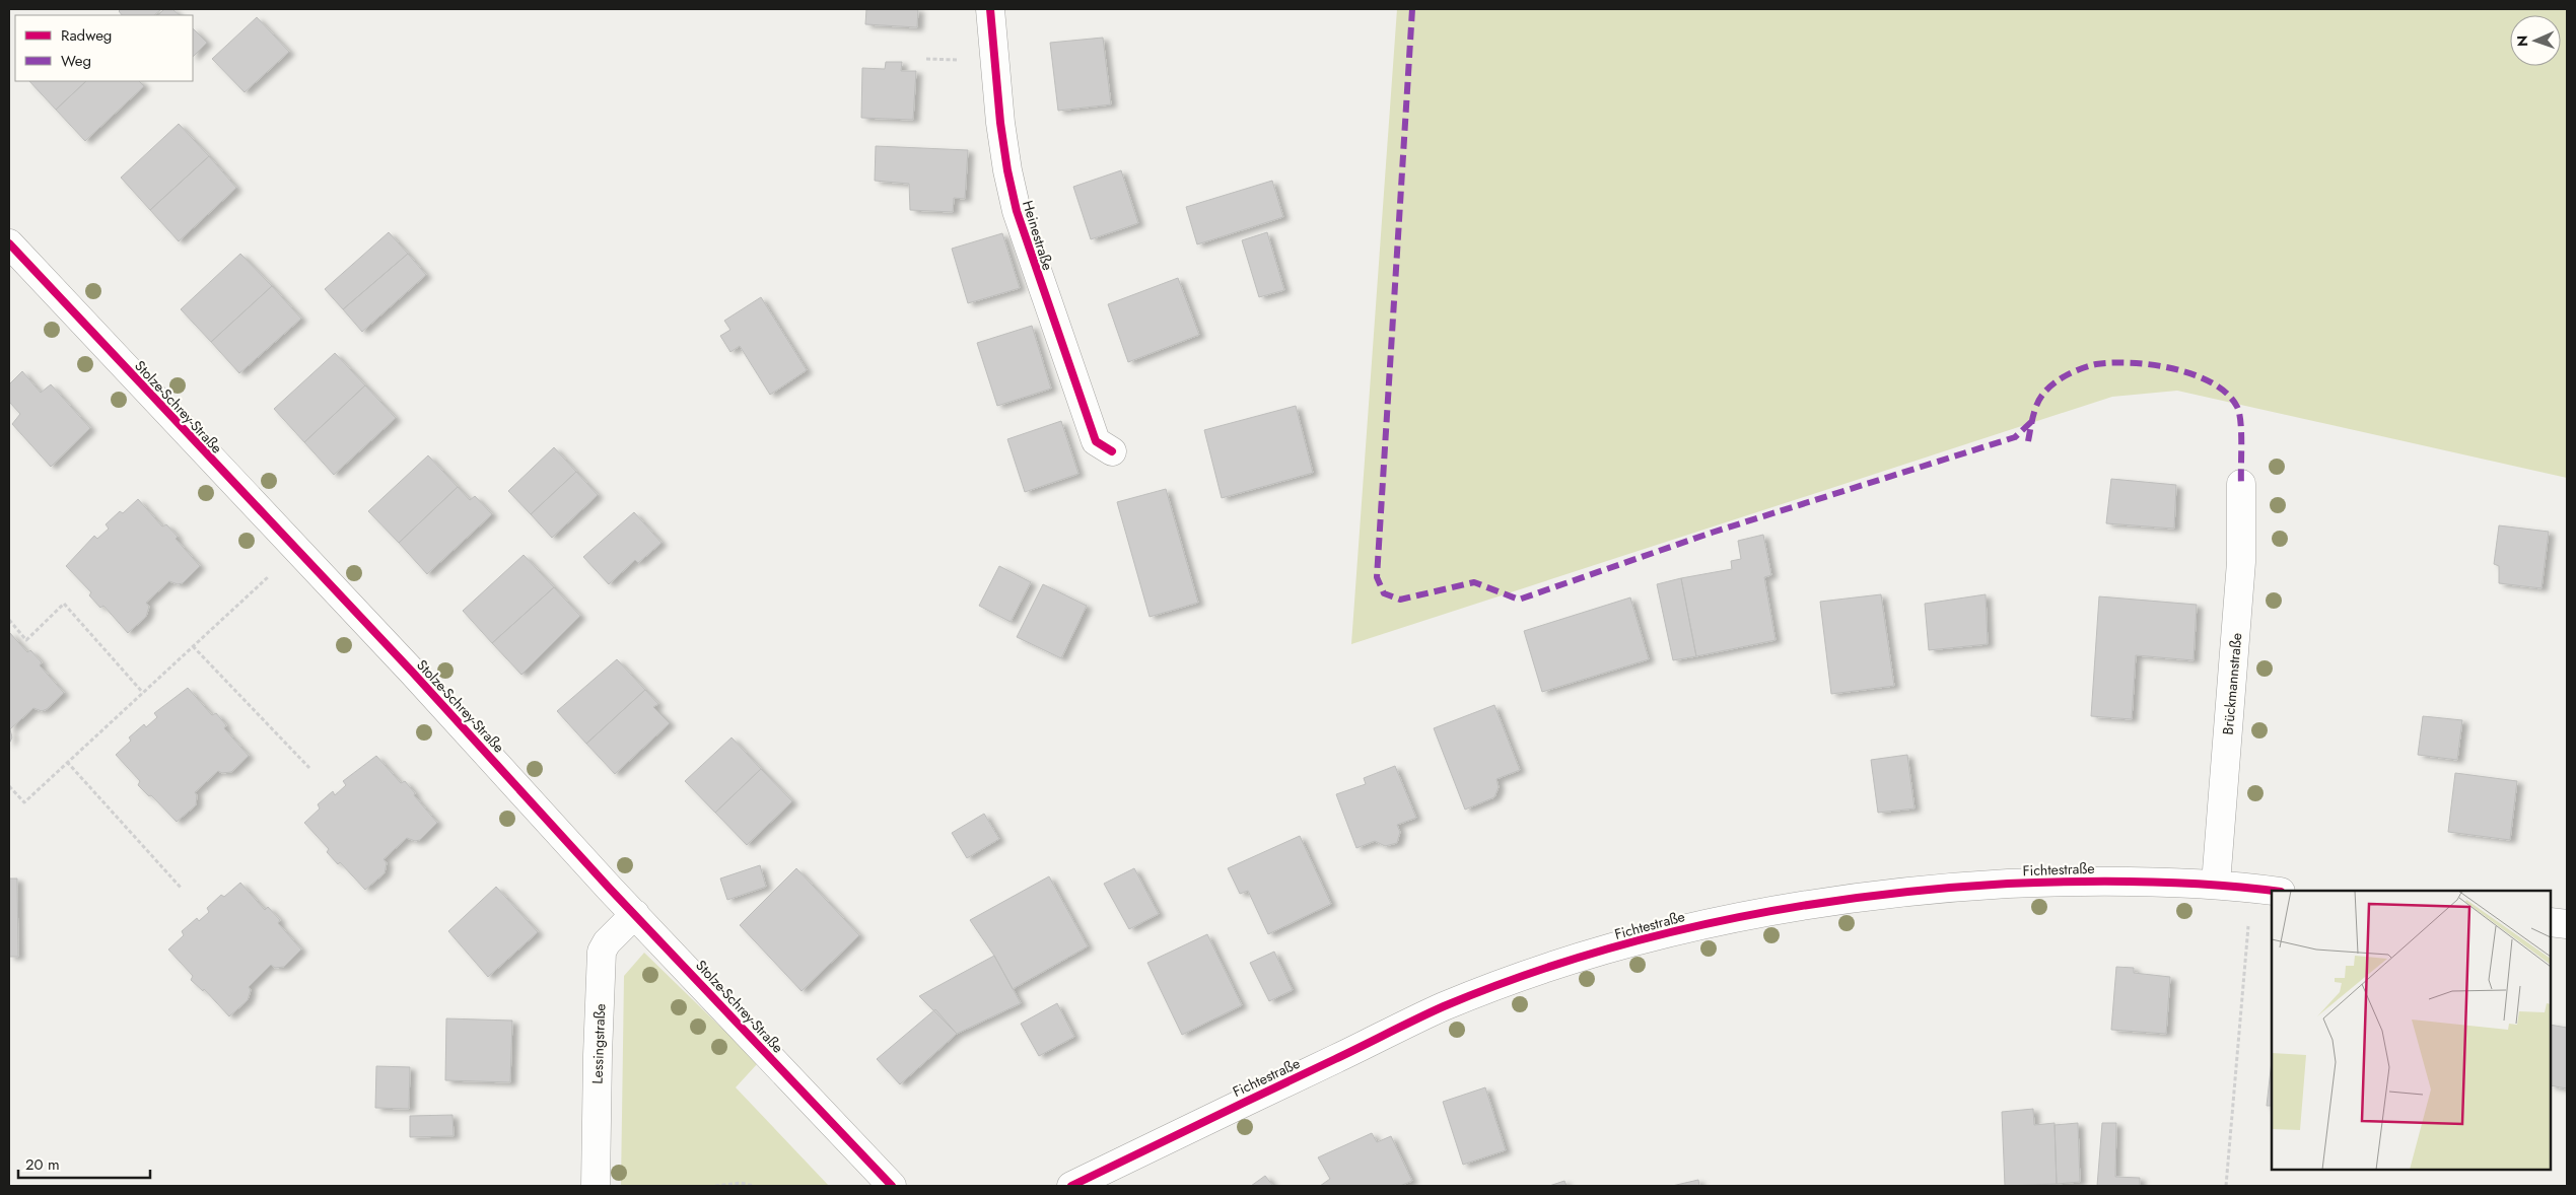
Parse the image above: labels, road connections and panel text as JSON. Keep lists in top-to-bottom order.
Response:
{
  "streets": {
    "street": [
      "Heinestraße",
      "Stolze-Schrey-Straße",
      "Brückmannstraße",
      "Fichtestraße",
      "Lessingstraße"
    ]
  },
  "crossings": [
    ["Stolze-Schrey-Straße", "Lessingstraße"],
    ["Brückmannstraße", "Fichtestraße"]
  ],
  "legend": ["Radweg", "Weg"],
  "scale_bar": "20 m",
  "north": "left"
}
